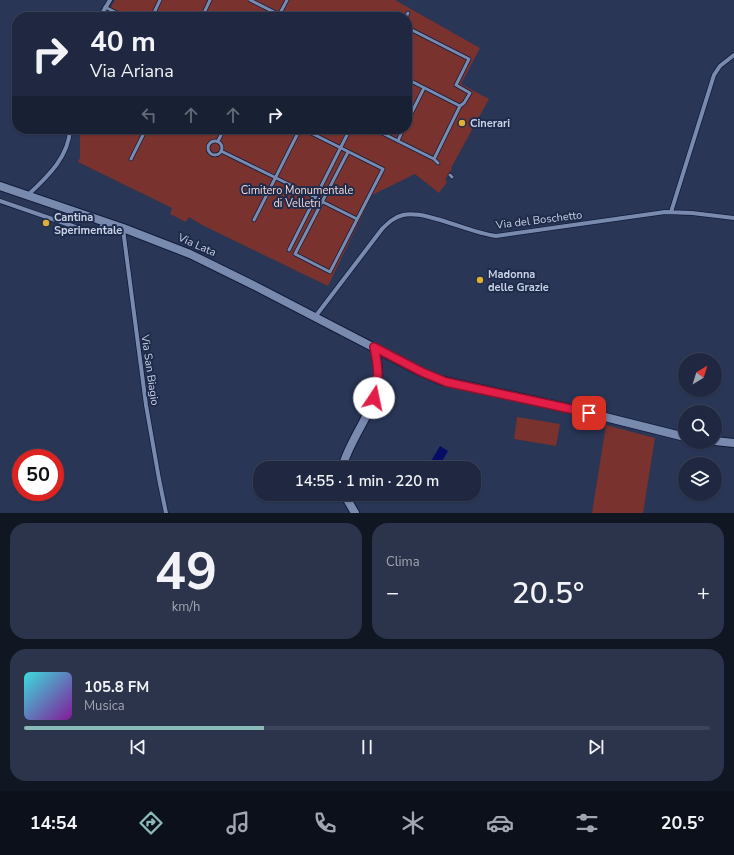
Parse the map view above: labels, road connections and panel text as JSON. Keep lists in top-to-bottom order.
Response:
{
  "streets": {
    "main road": ["Via Lata"],
    "street": ["Via del Boschetto", "Via San Biagio"]
  },
  "crossings": [
    ["Via del Boschetto", "Via Lata"],
    ["Via Lata", "Via San Biagio"]
  ],
  "parks": ["Cimitero Monumentale di Velletri"],
  "places": ["Cinerari", "Cantina Sperimentale", "Madonna delle Grazie"],
  "north": "top right",
  "page": {
    "turn": ["40 m", "Via Ariana"],
    "limit": "50",
    "trip": "14:55 · 1 min · 220 m",
    "tile": [
      ["49", "km/h"],
      "Clima"
    ],
    "heat": ["−", "20.5°", "+"],
    "song": ["105.8 FM", "Musica"],
    "tabs": ["14:54", "20.5°"]
  }
}
